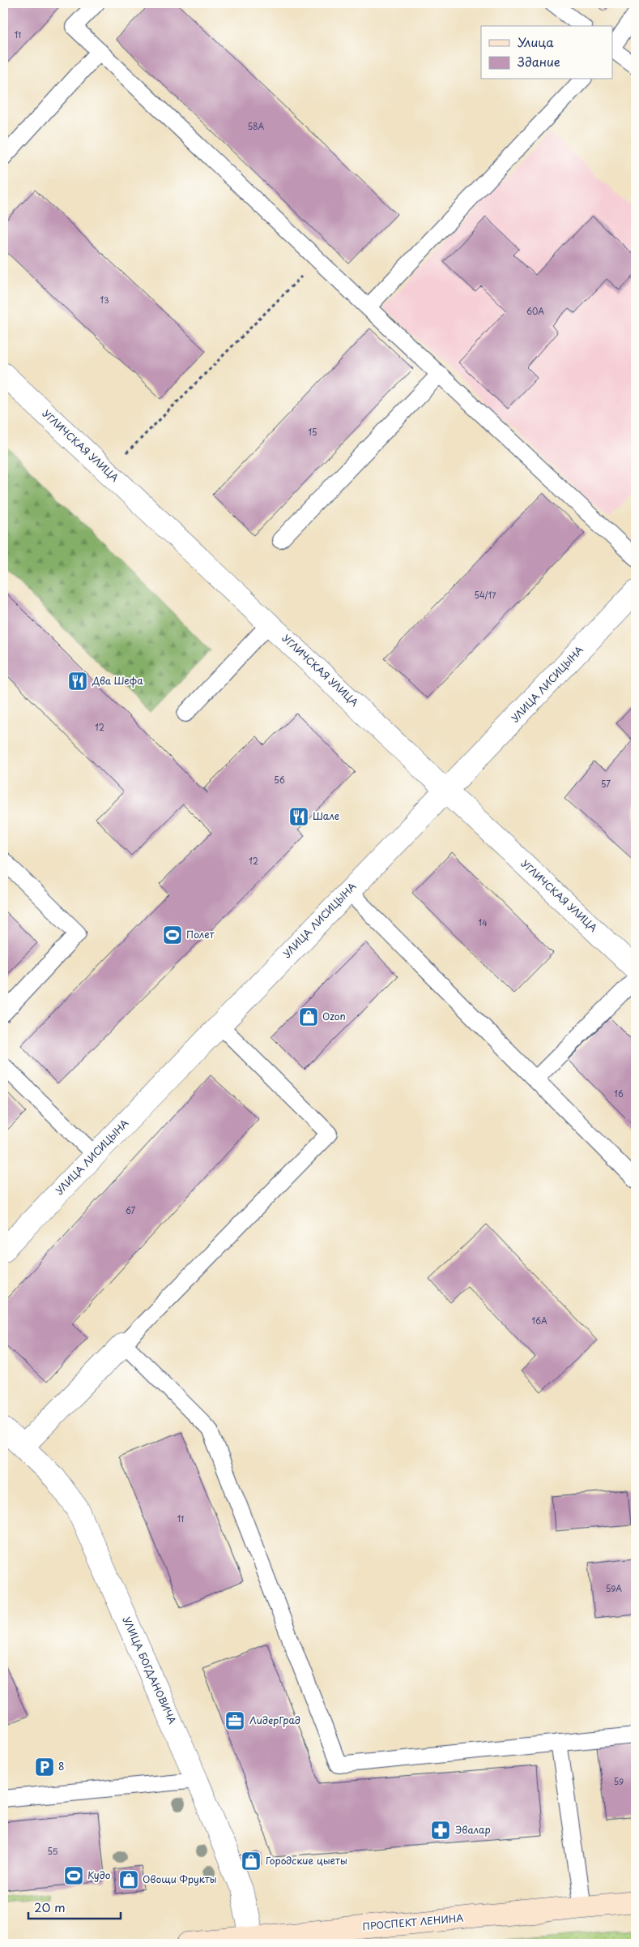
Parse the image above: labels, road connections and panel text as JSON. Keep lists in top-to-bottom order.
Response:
{
  "streets": {
    "main road": ["ПРОСПЕКТ ЛЕНИНА"],
    "street": ["УГЛИЧСКАЯ УЛИЦА", "УЛИЦА ЛИСИЦЫНА", "УЛИЦА БОГДАНОВИЧА"]
  },
  "crossings": [
    ["УГЛИЧСКАЯ УЛИЦА", "УЛИЦА ЛИСИЦЫНА"],
    ["УЛИЦА БОГДАНОВИЧА", "ПРОСПЕКТ ЛЕНИНА"]
  ],
  "places": {
    "restaurant": ["Два Шефа", "Шале"],
    "sports": ["Полет", "Кудо"],
    "shop": ["Ozon", "Городские цыеты", "Овощи Фрукты"],
    "office": ["ЛидерГрад"],
    "parking": ["8"],
    "pharmacy": ["Эвалар"]
  },
  "house_numbers": [
    "11",
    "58А",
    "13",
    "60А",
    "15",
    "54/17",
    "12",
    "56",
    "57",
    "12",
    "14",
    "16",
    "67",
    "16А",
    "11",
    "59А",
    "59",
    "55"
  ],
  "legend": ["Улица", "Здание"],
  "scale_bar": "20 m"
}
